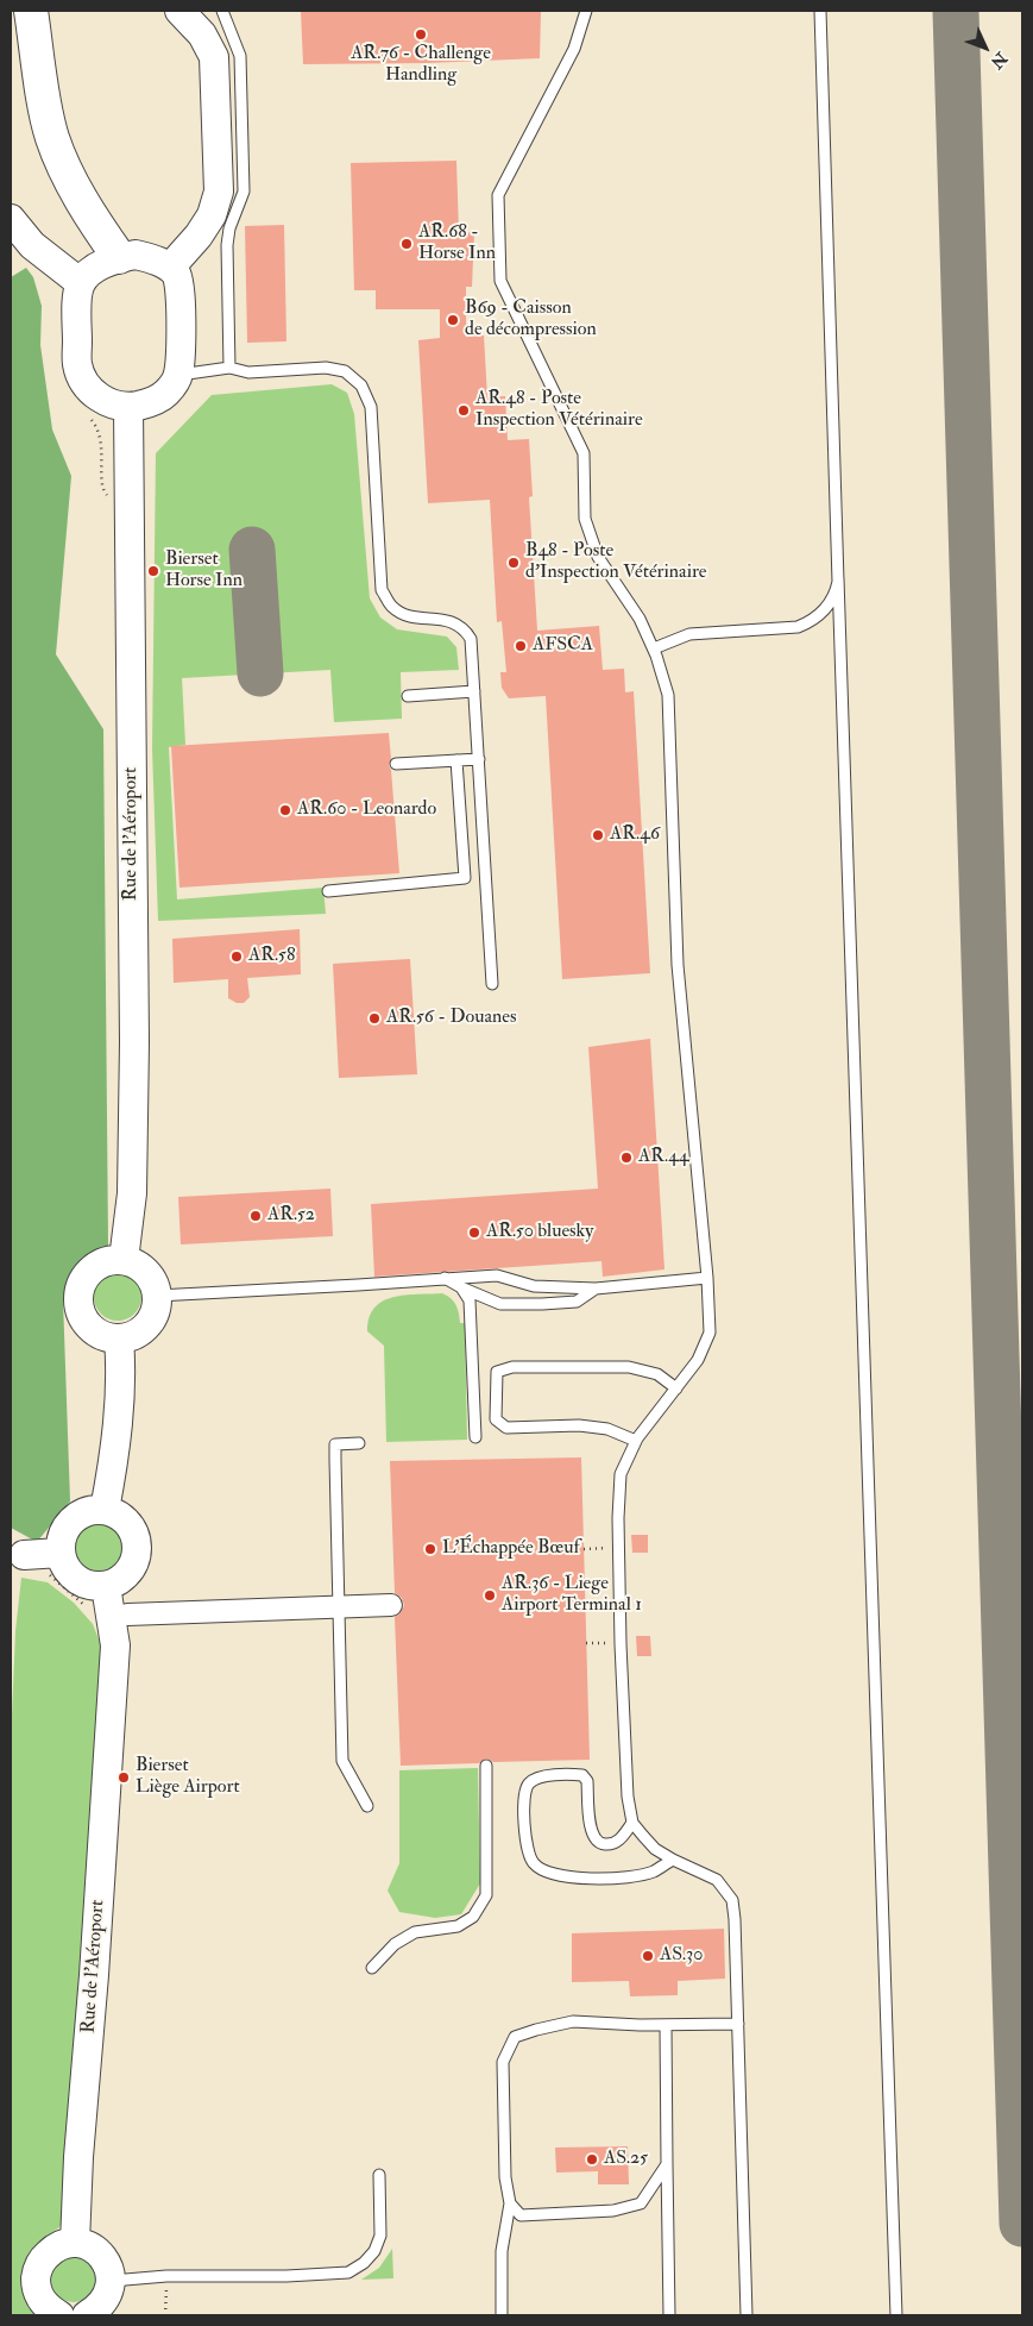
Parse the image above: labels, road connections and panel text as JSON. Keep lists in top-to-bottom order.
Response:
{
  "streets": {
    "street": ["Rue de l'Aéroport"]
  },
  "places": [
    "AR.76 - Challenge Handling",
    "AR.68 - Horse Inn",
    "B69 - Caisson de décompression",
    "AR.48 - Poste Inspection Vétérinaire",
    "B48 - Poste d'Inspection Vétérinaire",
    "Bierset Horse Inn",
    "AFSCA",
    "AR.60 - Leonardo",
    "AR.46",
    "AR.58",
    "AR.56 - Douanes",
    "AR.44",
    "AR.52",
    "AR.50 bluesky",
    "L'Échappée Bœuf",
    "AR.36 - Liege Airport Terminal 1",
    "Bierset Liège Airport",
    "AS.30",
    "AS.25"
  ],
  "north": "bottom right"
}
